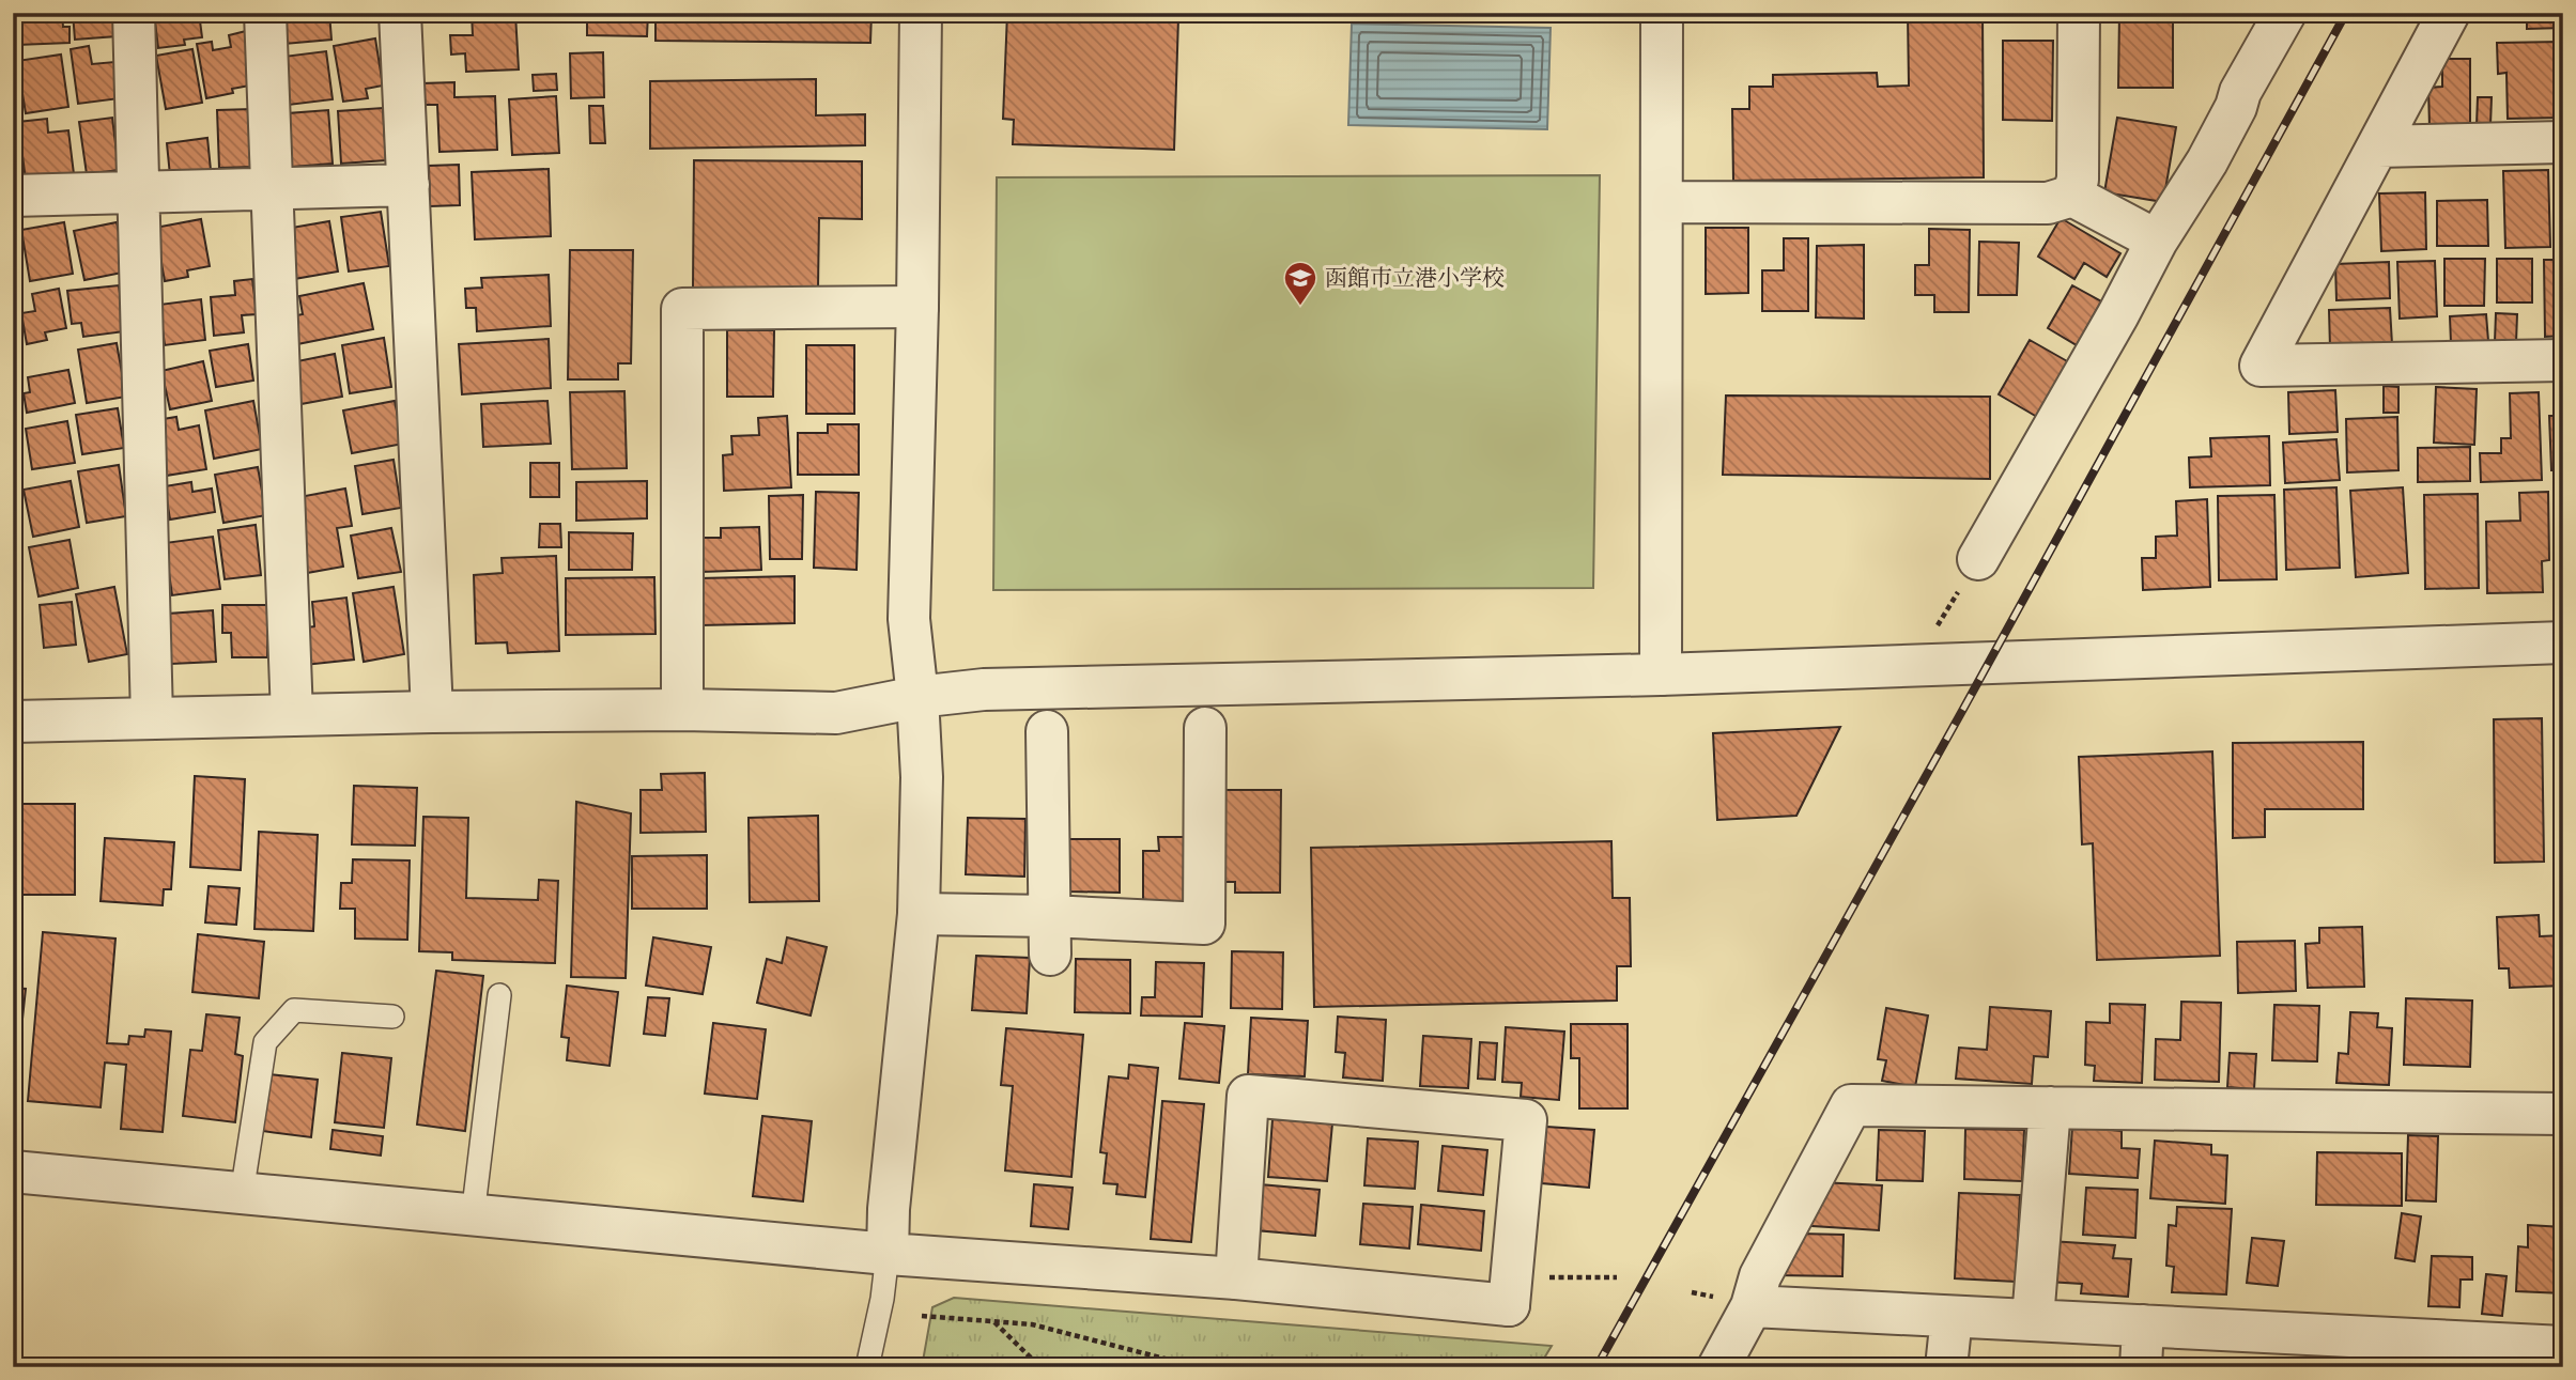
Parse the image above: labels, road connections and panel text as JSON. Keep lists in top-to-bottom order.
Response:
{
  "places": {
    "school or university": ["函館市立港小学校"]
  }
}
